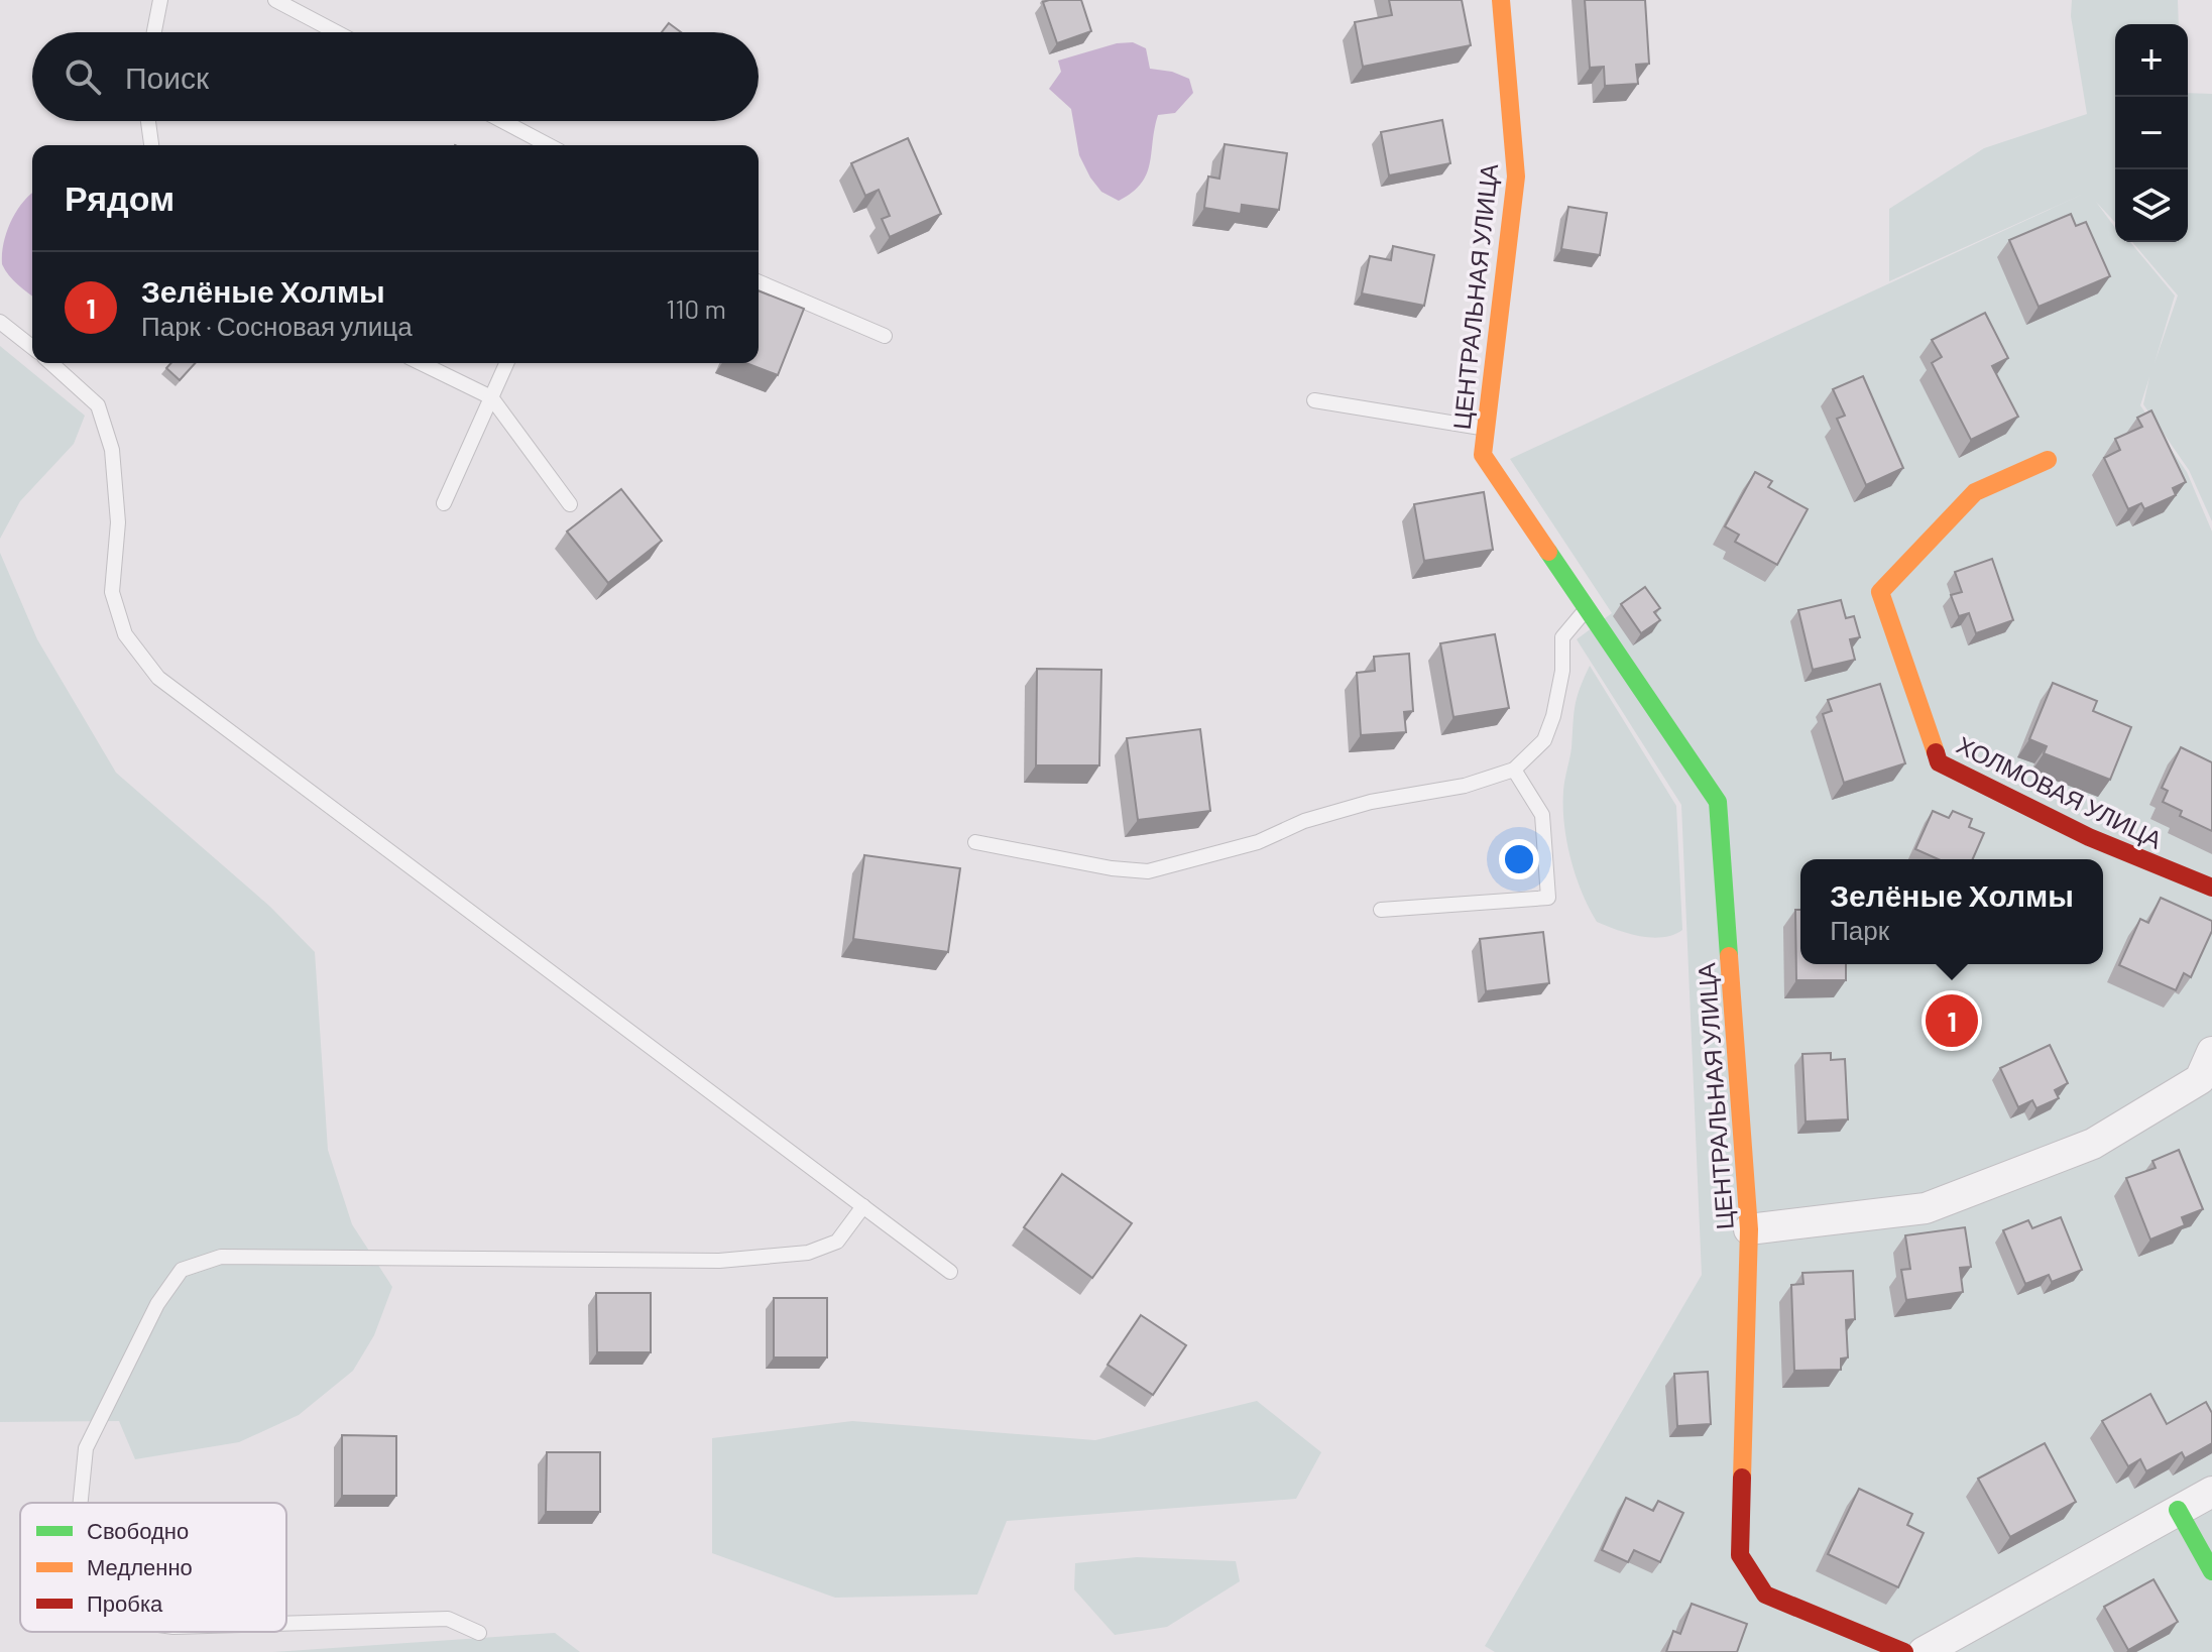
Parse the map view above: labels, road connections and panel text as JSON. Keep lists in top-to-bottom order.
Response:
{
  "streets": {
    "street": ["ЦЕНТРАЛЬНАЯ УЛИЦА", "ХОЛМОВАЯ УЛИЦА"]
  },
  "legend": ["Свободно", "Медленно", "Пробка"],
  "page": {
    "map_buttons": ["+", "−"],
    "search": "Поиск",
    "heading": "Рядом",
    "list": [
      {
        "mark": "1",
        "name": "Зелёные Холмы",
        "note": "Парк · Сосновая улица",
        "value": "110 m"
      }
    ],
    "popup": ["Зелёные Холмы", "Парк"],
    "pins": "1"
  }
}
